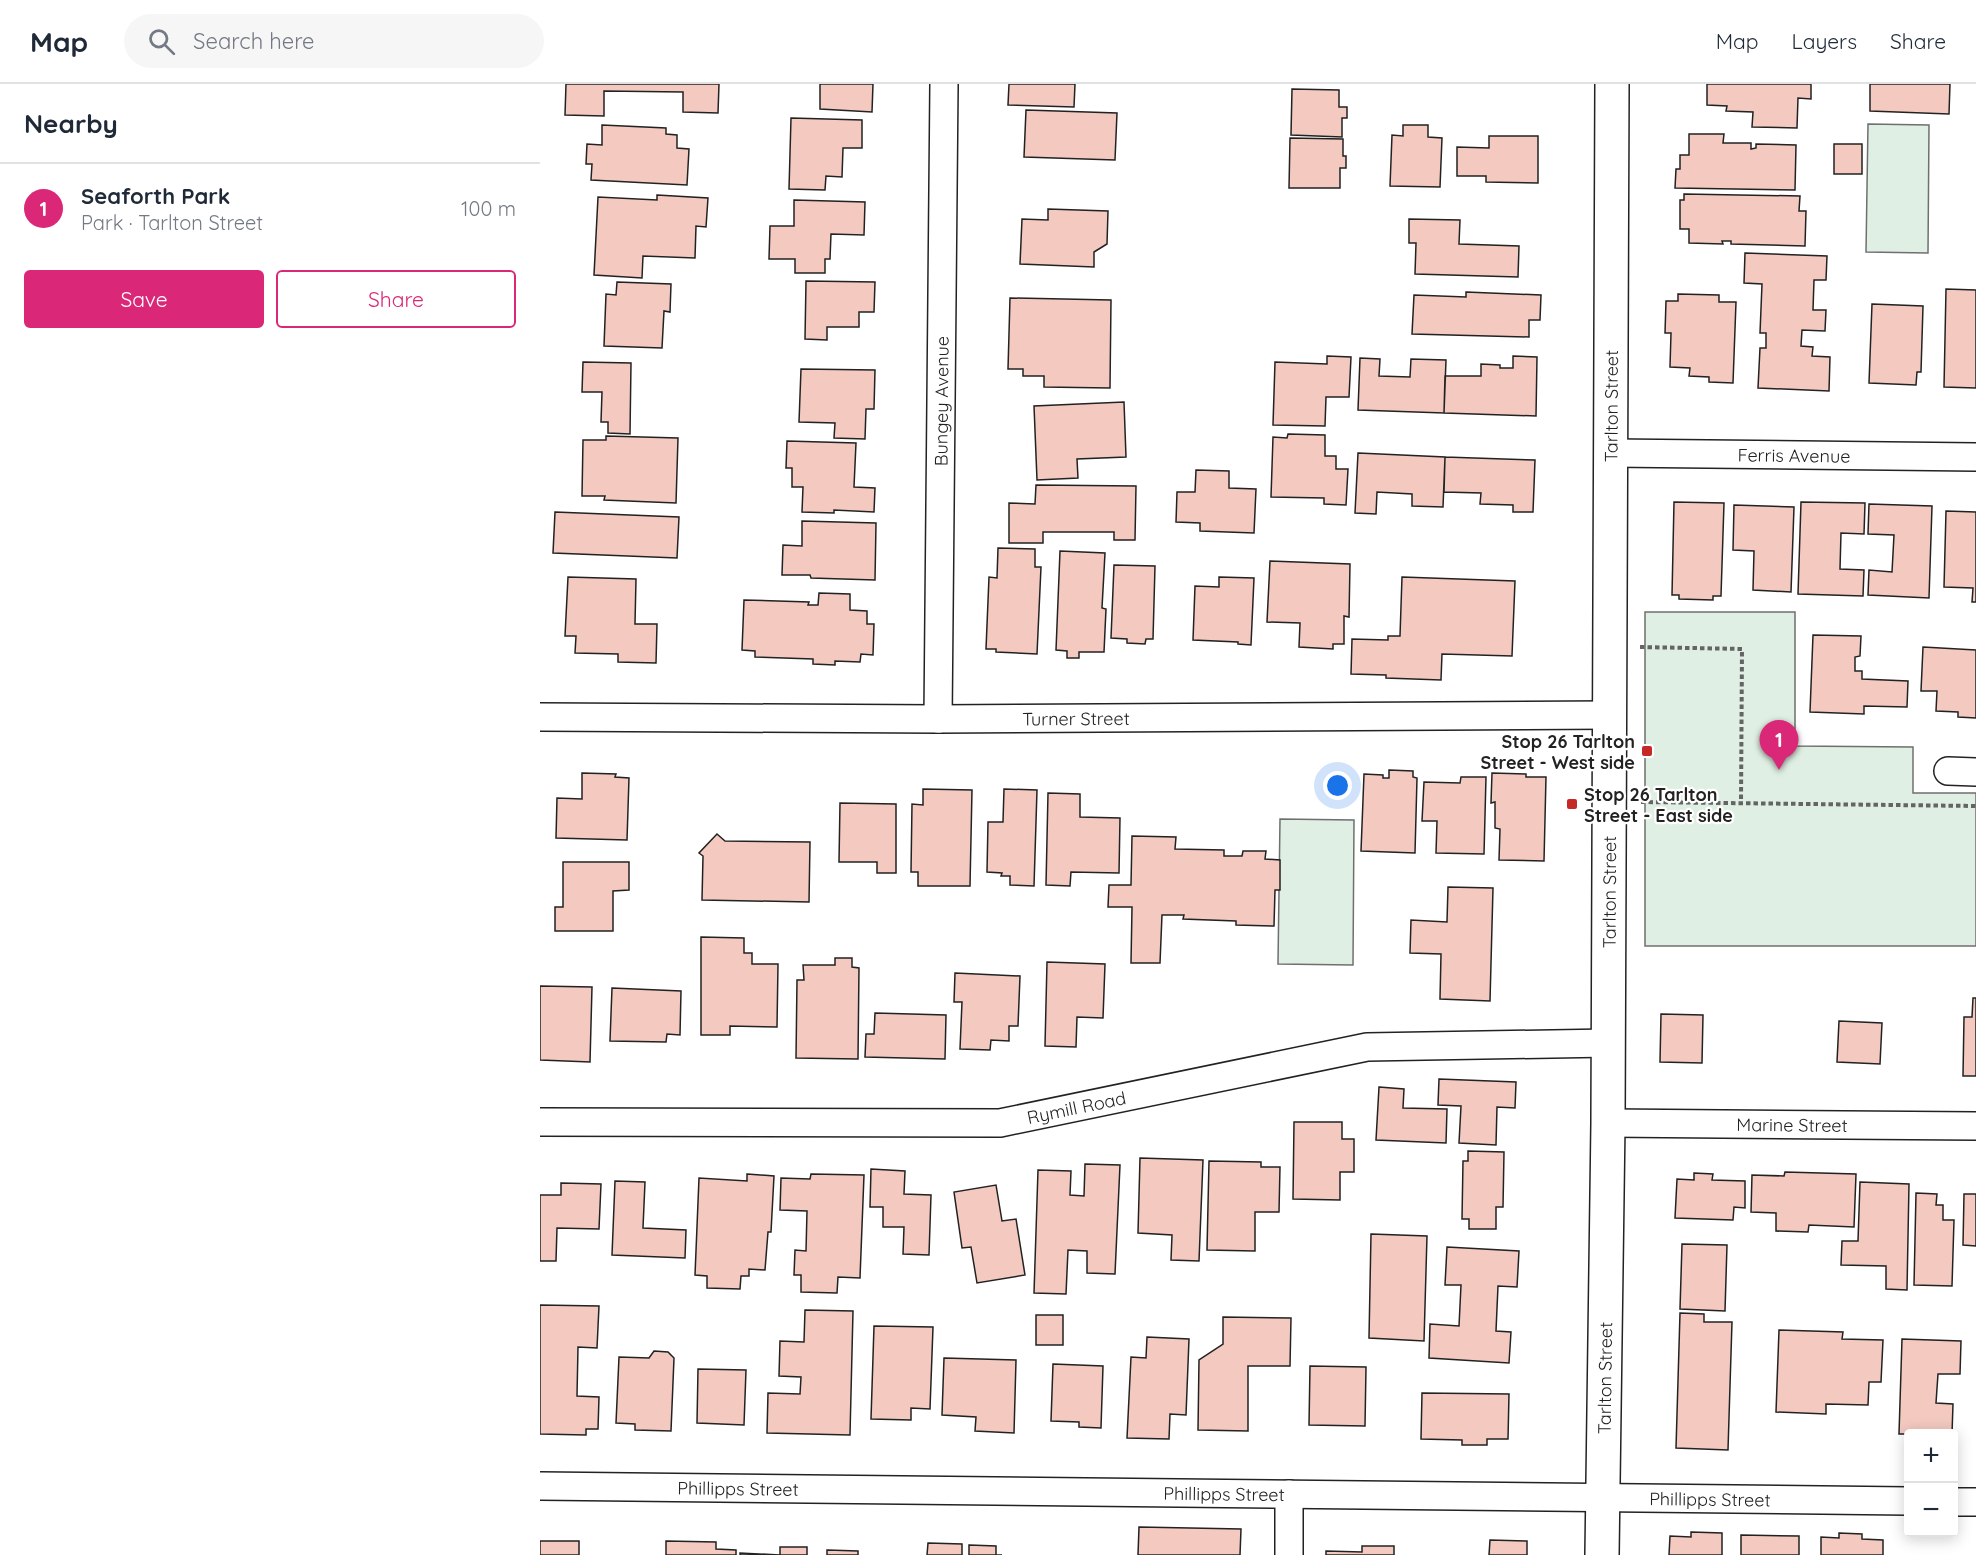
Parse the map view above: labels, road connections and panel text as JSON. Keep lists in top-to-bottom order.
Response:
{
  "streets": {
    "street": [
      "Bungey Avenue",
      "Tarlton Street",
      "Ferris Avenue",
      "Turner Street",
      "Rymill Road",
      "Marine Street",
      "Phillipps Street"
    ]
  },
  "crossings": [
    ["Bungey Avenue", "Turner Street"],
    ["Tarlton Street", "Ferris Avenue"],
    ["Tarlton Street", "Turner Street"],
    ["Tarlton Street", "Rymill Road"],
    ["Tarlton Street", "Marine Street"],
    ["Tarlton Street", "Phillipps Street"]
  ],
  "places": {
    "transit": ["Stop 26 Tarlton Street - West side", "Stop 26 Tarlton Street - East side"]
  },
  "page": {
    "header": "Map",
    "search": "Search here",
    "nav": ["Map", "Layers", "Share"],
    "heading": "Nearby",
    "list": [
      {
        "mark": "1",
        "name": "Seaforth Park",
        "note": "Park · Tarlton Street",
        "value": "100 m"
      }
    ],
    "buttons": ["Save", "Share"],
    "pins": "1",
    "map_buttons": ["+", "−"]
  }
}
